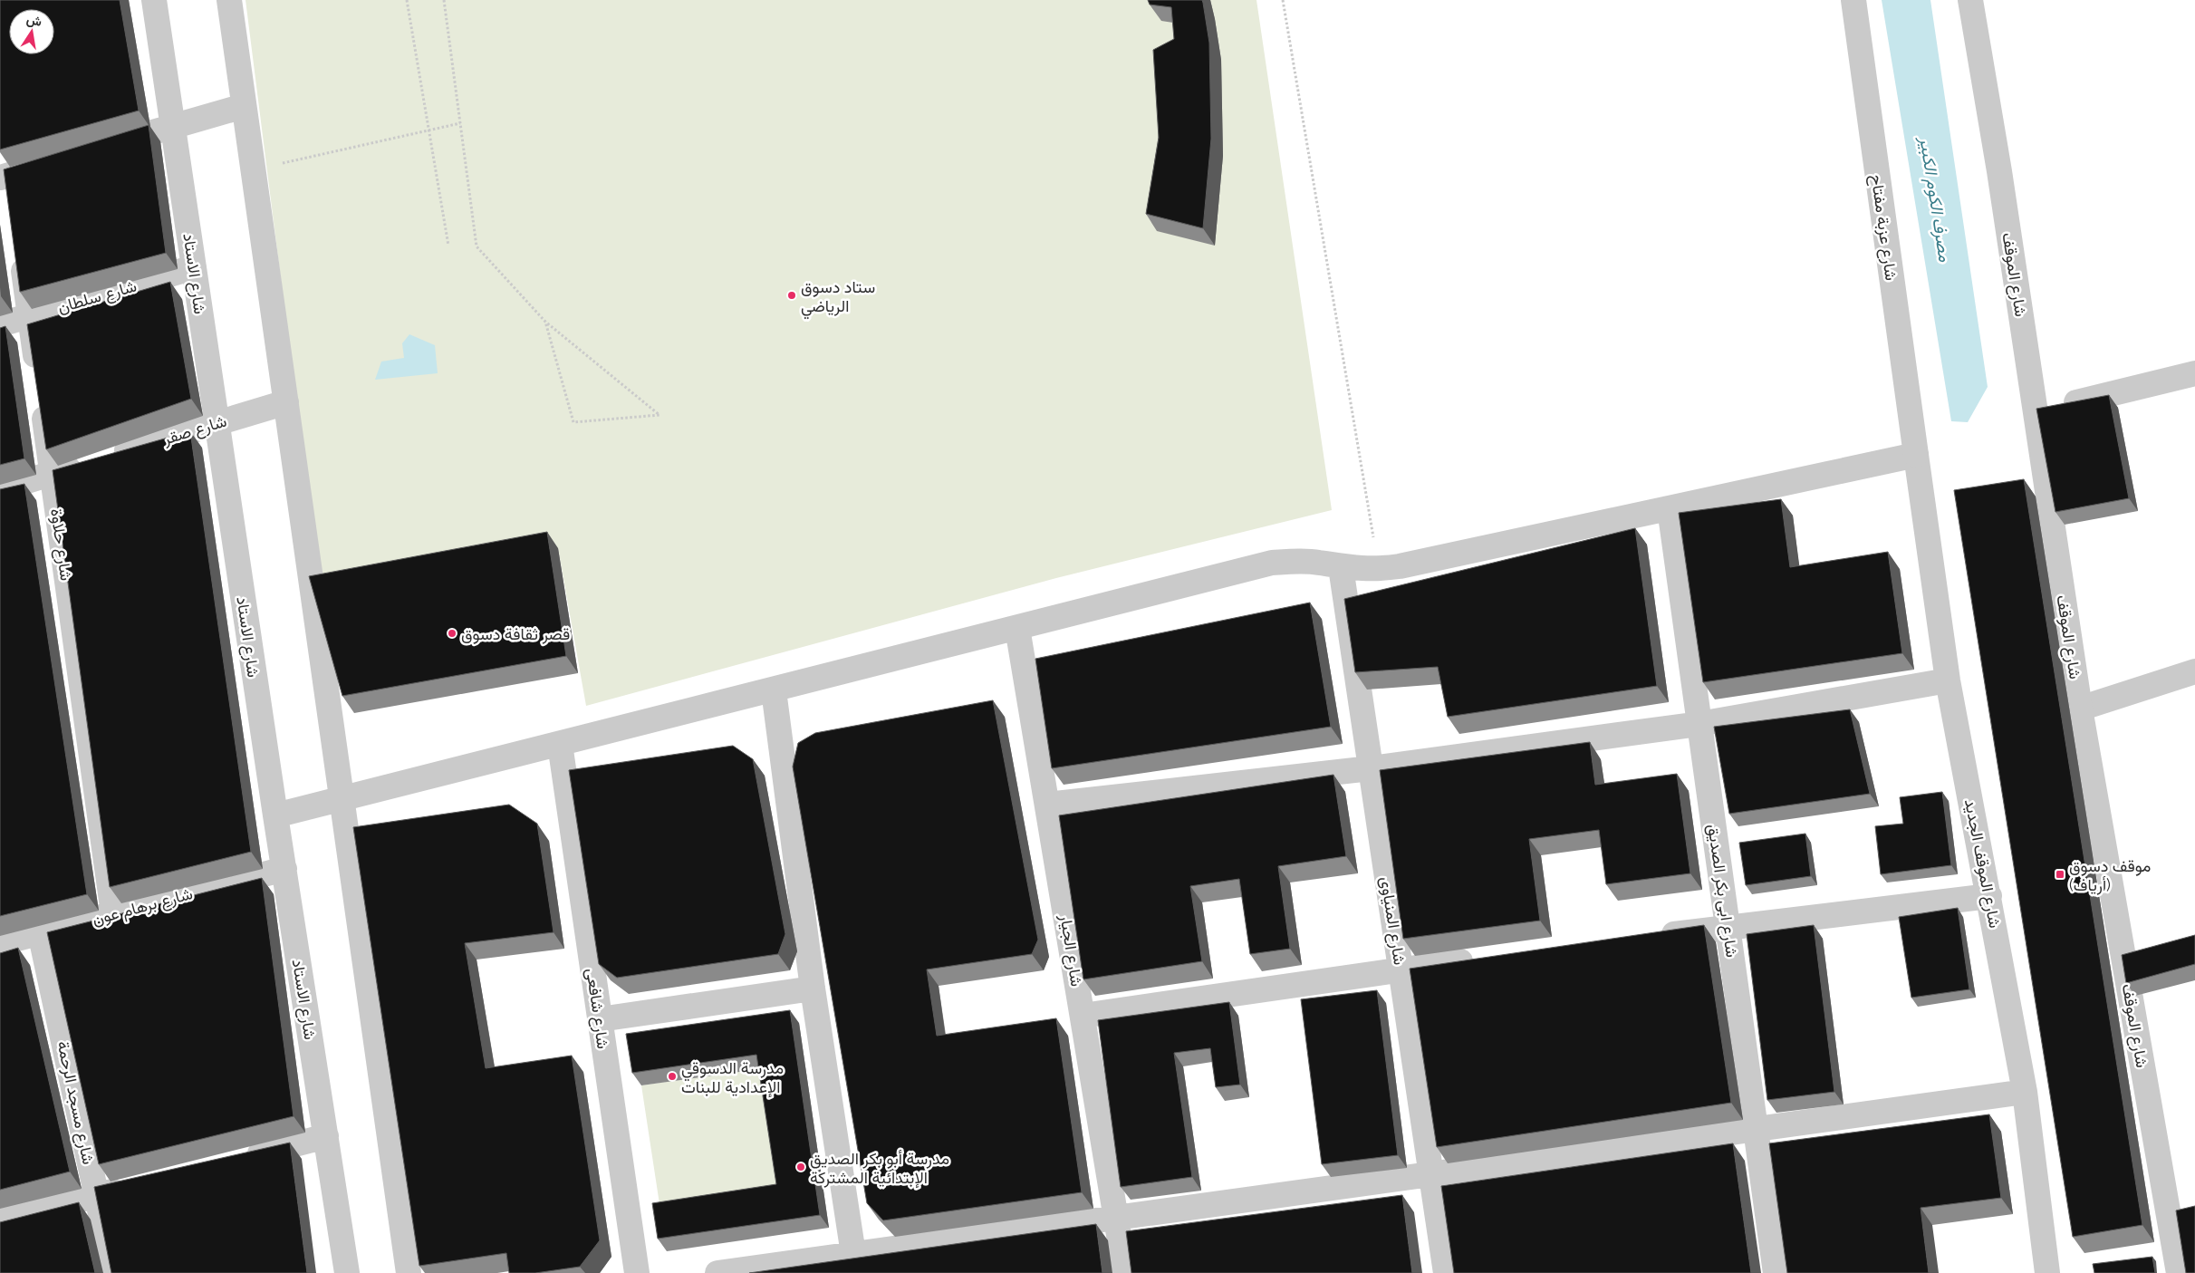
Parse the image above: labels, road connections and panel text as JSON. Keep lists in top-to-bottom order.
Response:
{
  "streets": {
    "street": [
      "شارع عزبة مفتاح",
      "شارع الاستاد",
      "شارع الموقف",
      "شارع سلطان",
      "شارع صقر",
      "شارع حلاوة",
      "شارع الموقف الجديد",
      "شارع ابى بكر الصديق",
      "شارع برهام عون",
      "شارع المنياوى",
      "شارع الجيار",
      "شارع شافعى",
      "شارع مسجد الرحمة"
    ]
  },
  "crossings": [
    ["شارع عزبة مفتاح", "شارع الموقف الجديد"],
    ["شارع الاستاد", "شارع سلطان"],
    ["شارع الاستاد", "شارع صقر"],
    ["شارع الاستاد", "شارع برهام عون"],
    ["شارع سلطان", "شارع حلاوة"],
    ["شارع صقر", "شارع حلاوة"],
    ["شارع حلاوة", "شارع برهام عون"],
    ["شارع برهام عون", "شارع مسجد الرحمة"]
  ],
  "water": ["مصرف الكوم الكبير"],
  "places": {
    "other": [
      "ستاد دسوق الرياضي",
      "قصر ثقافة دسوق",
      "مدرسة الدسوقي الإعدادية للبنات",
      "مدرسة أبو بكر الصديق الإبتدائية المشتركة"
    ],
    "transit": ["موقف دسوق (أرياف)"]
  },
  "north": "top"
}
